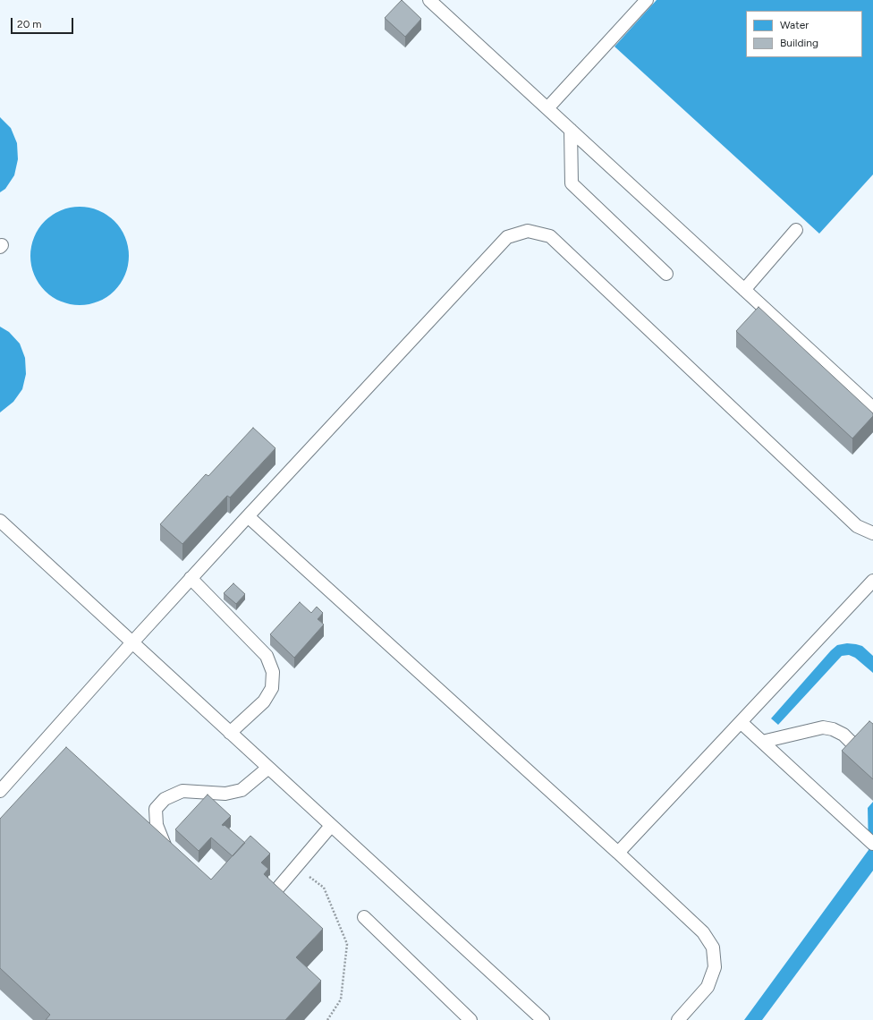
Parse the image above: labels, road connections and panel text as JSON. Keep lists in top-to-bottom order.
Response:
{
  "legend": ["Water", "Building"],
  "scale_bar": "20 m"
}
